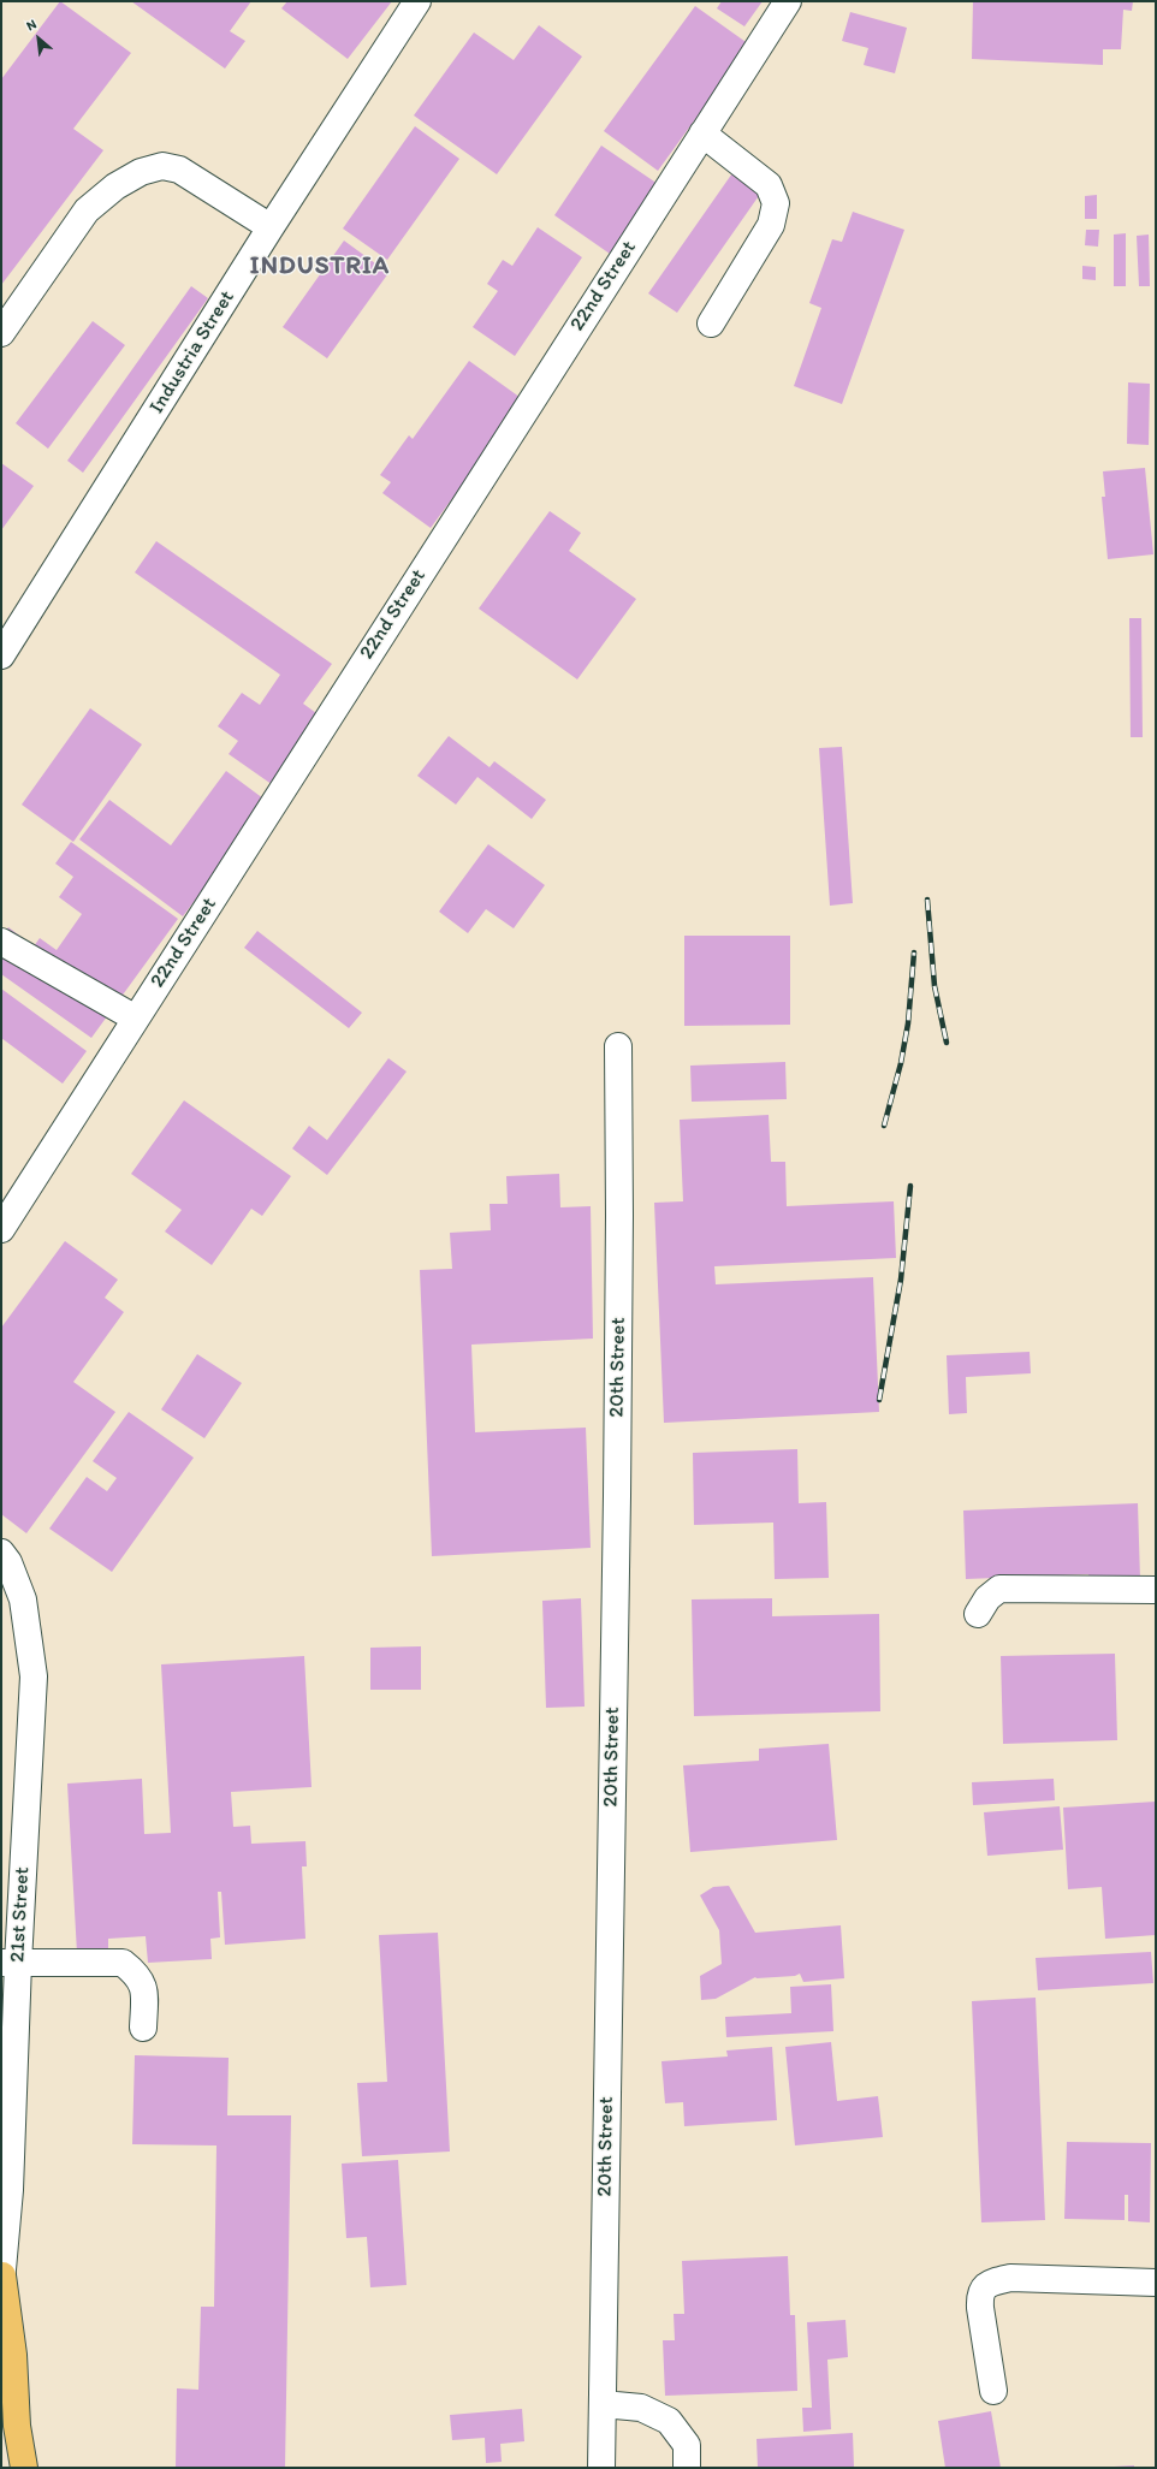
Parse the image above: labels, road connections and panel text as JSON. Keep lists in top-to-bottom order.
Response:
{
  "streets": {
    "lane": [
      "22nd Street",
      "Industria Street",
      "20th Street",
      "21st Street"
    ]
  },
  "districts": ["INDUSTRIA"],
  "north": "top left"
}
